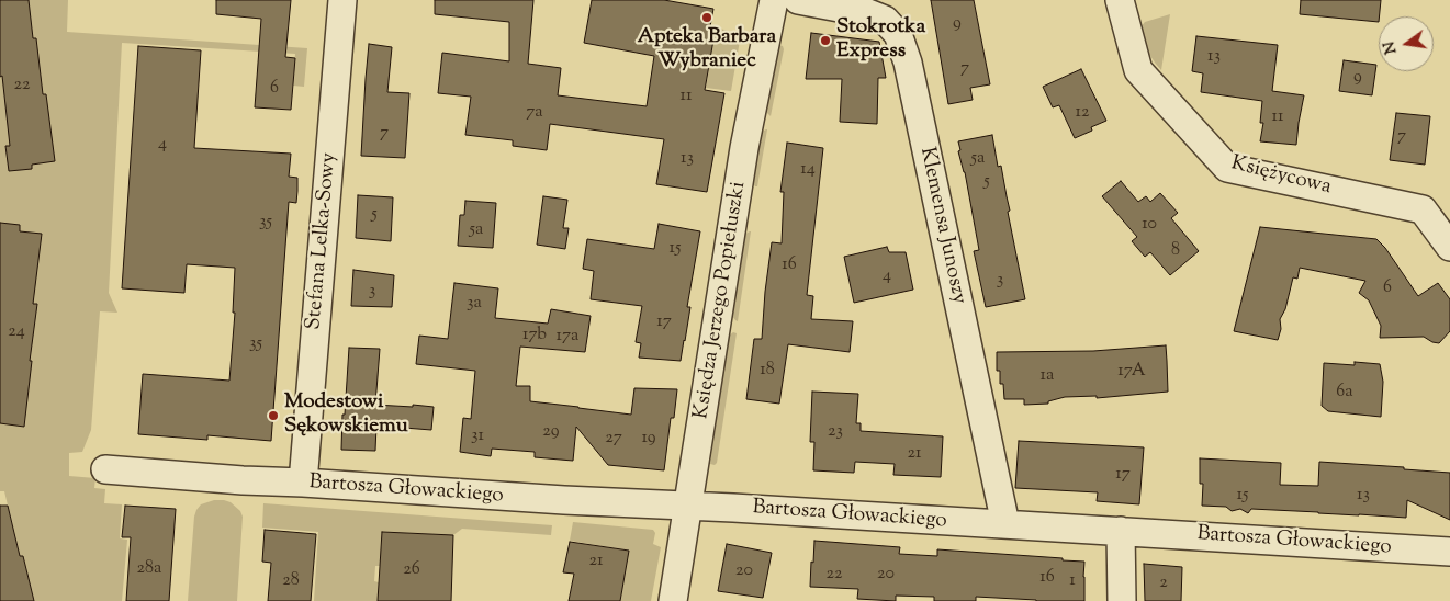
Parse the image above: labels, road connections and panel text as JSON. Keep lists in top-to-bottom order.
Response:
{
  "streets": {
    "street": [
      "Księżycowa",
      "Klemensa Junoszy",
      "Stefana Lelka-Sowy",
      "Księdza Jerzego Popiełuszki",
      "Bartosza Głowackiego"
    ]
  },
  "crossings": [
    ["Klemensa Junoszy", "Bartosza Głowackiego"],
    ["Stefana Lelka-Sowy", "Bartosza Głowackiego"],
    ["Księdza Jerzego Popiełuszki", "Bartosza Głowackiego"]
  ],
  "places": ["Apteka Barbara Wybraniec", "Stokrotka Express", "Modestowi Sękowskiemu"],
  "house_numbers": [
    "9",
    "13",
    "7",
    "9",
    "22",
    "6",
    "11",
    "7a",
    "12",
    "11",
    "7",
    "7",
    "4",
    "13",
    "5a",
    "14",
    "5",
    "5",
    "35",
    "10",
    "5a",
    "15",
    "8",
    "16",
    "4",
    "3",
    "6",
    "3",
    "3a",
    "17",
    "24",
    "17b",
    "17a",
    "35",
    "18",
    "17A",
    "1a",
    "6a",
    "29",
    "23",
    "31",
    "27",
    "19",
    "21",
    "17",
    "15",
    "13",
    "21",
    "28a",
    "26",
    "20",
    "22",
    "20",
    "16",
    "28",
    "1",
    "2"
  ],
  "north": "left"
}
